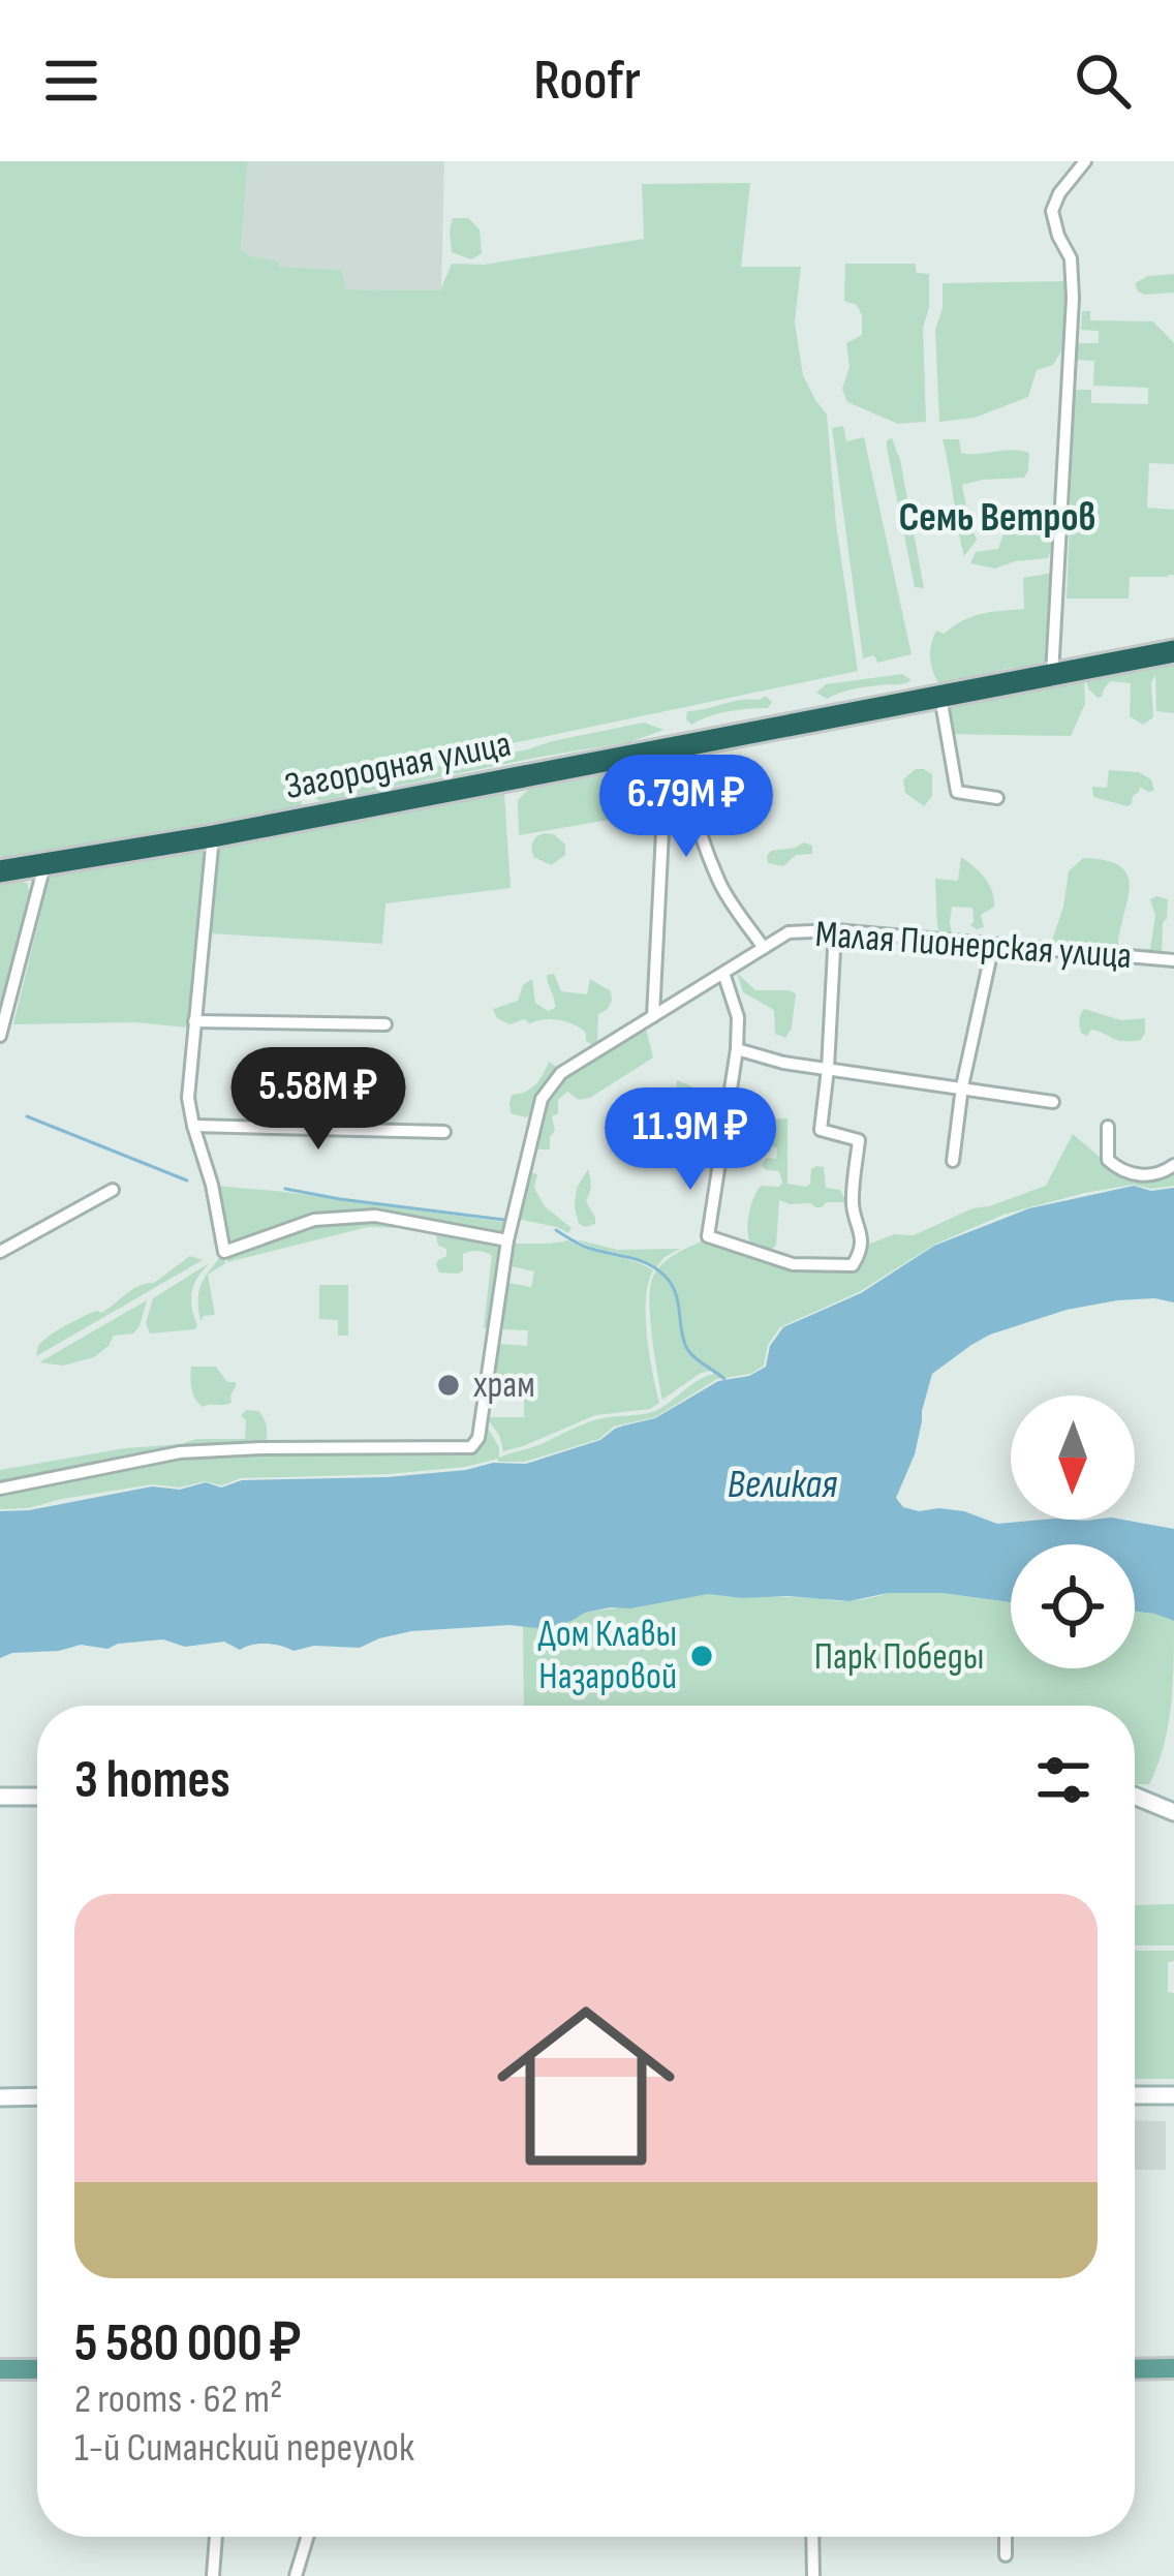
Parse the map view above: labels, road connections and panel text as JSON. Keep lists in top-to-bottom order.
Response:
{
  "streets": {
    "highway": ["Загородная улица"],
    "street": ["Малая Пионерская улица"]
  },
  "districts": ["Семь Ветров"],
  "water": ["Великая"],
  "parks": ["Парк Победы"],
  "places": ["храм", "Дом Клавы Назаровой"],
  "north": "bottom",
  "page": {
    "header": "Roofr",
    "price": ["6.79M ₽", "5.58M ₽", "11.9M ₽"],
    "heading": "3 homes",
    "list": [
      {
        "name": "5 580 000 ₽",
        "note": "2 rooms · 62 m² · 1-й Симанский переулок"
      }
    ]
  }
}
